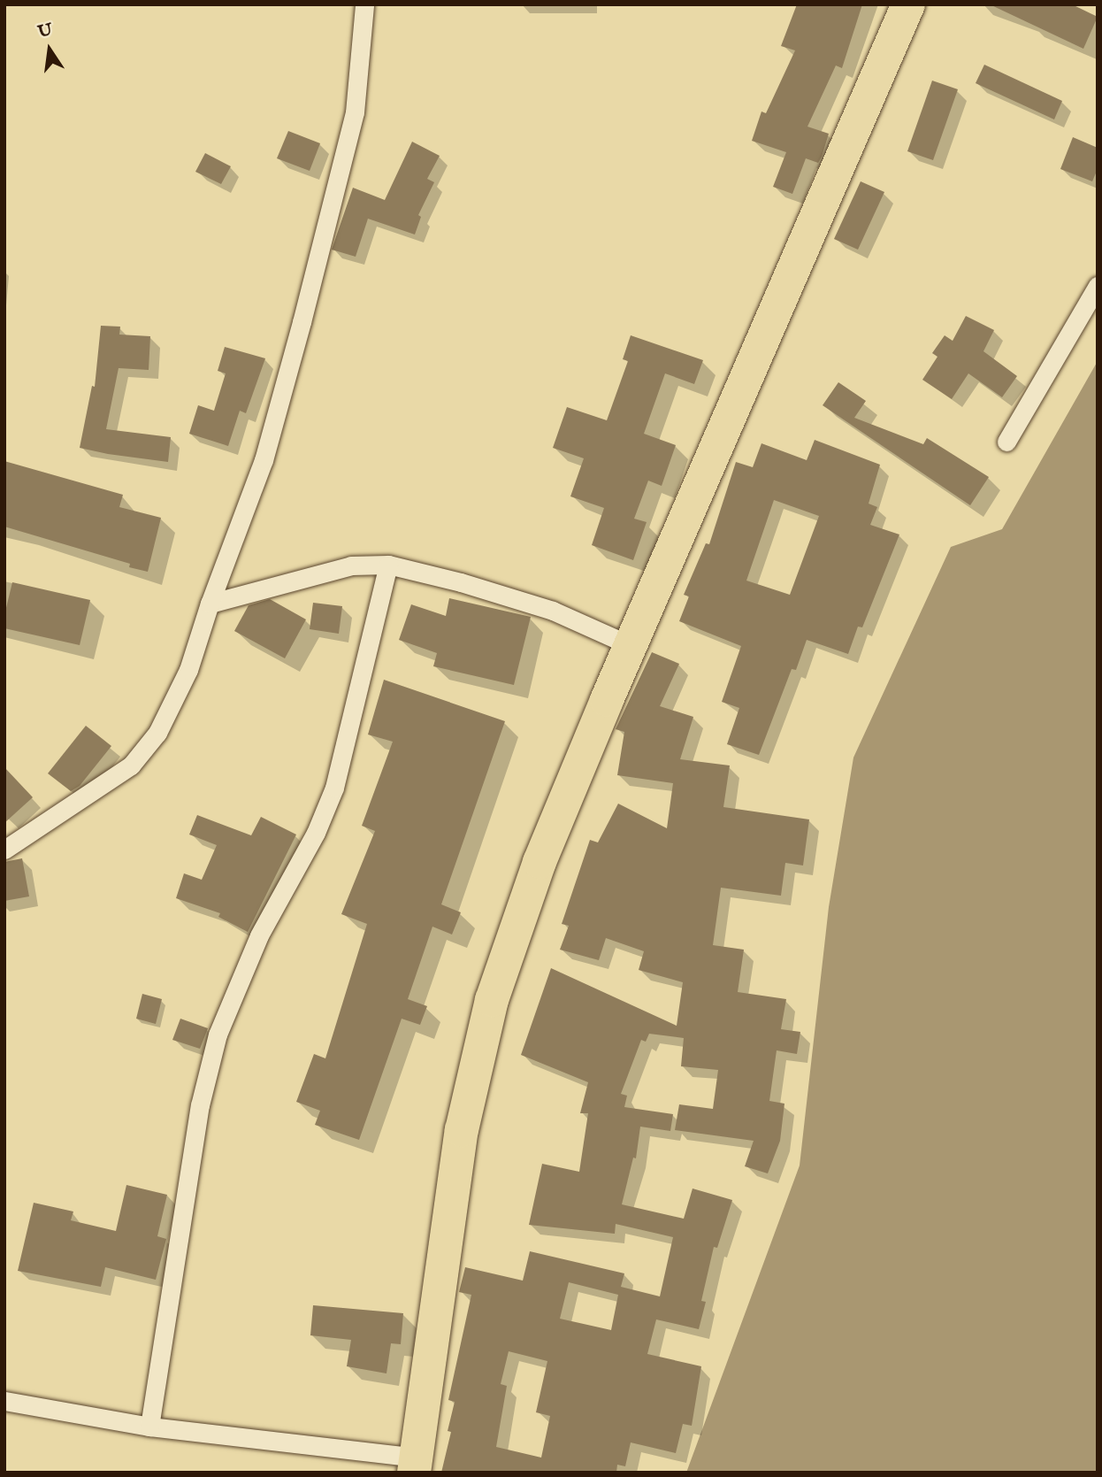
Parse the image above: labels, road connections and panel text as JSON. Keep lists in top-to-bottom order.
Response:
{
  "north": "top"
}
